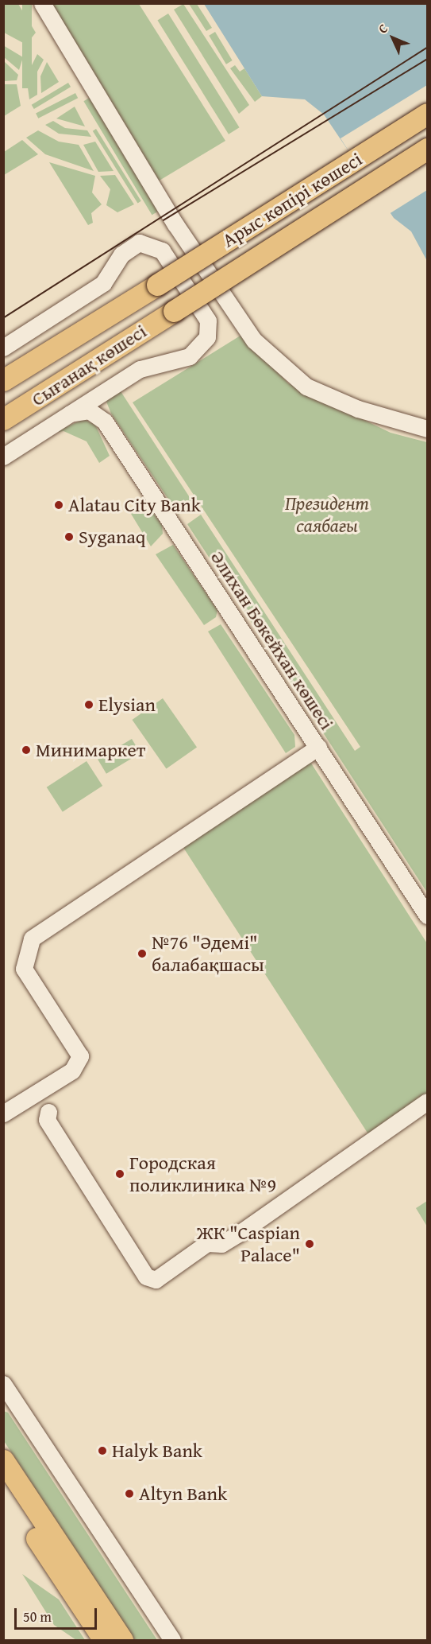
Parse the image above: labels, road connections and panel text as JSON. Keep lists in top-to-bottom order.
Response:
{
  "streets": {
    "main road": ["Арыс көпірі көшесі", "Сығанақ көшесі"],
    "street": ["Әлихан Бөкейхан көшесі"]
  },
  "crossings": [
    ["Арыс көпірі көшесі", "Сығанақ көшесі"],
    ["Сығанақ көшесі", "Әлихан Бөкейхан көшесі"]
  ],
  "parks": ["Президент саябағы"],
  "places": [
    "Alatau City Bank",
    "Syganaq",
    "Elysian",
    "Минимаркет",
    "№76 \"Әдемі\" балабақшасы",
    "Городская поликлиника №9",
    "ЖК \"Caspian Palace\"",
    "Halyk Bank",
    "Altyn Bank"
  ],
  "scale_bar": "50 m",
  "north": "top left"
}
